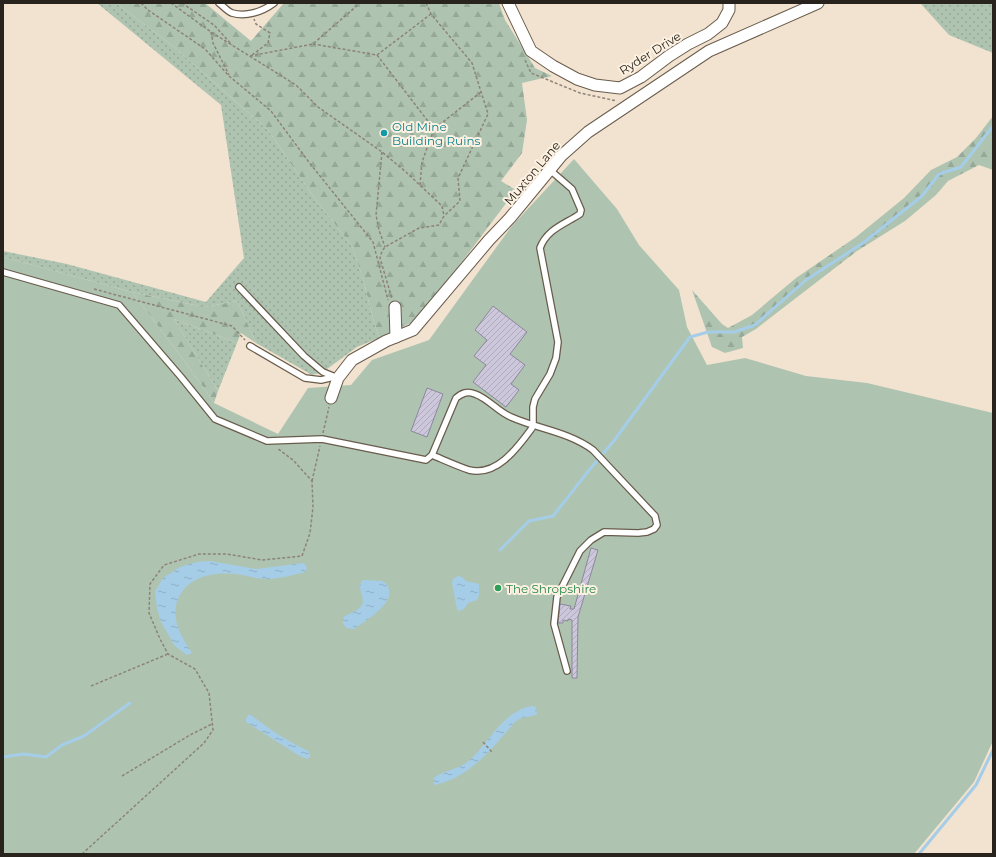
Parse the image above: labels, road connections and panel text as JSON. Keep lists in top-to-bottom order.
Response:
{
  "streets": {
    "street": ["Ryder Drive", "Muxton Lane"]
  },
  "places": ["Old Mine Building Ruins", "The Shropshire"]
}
